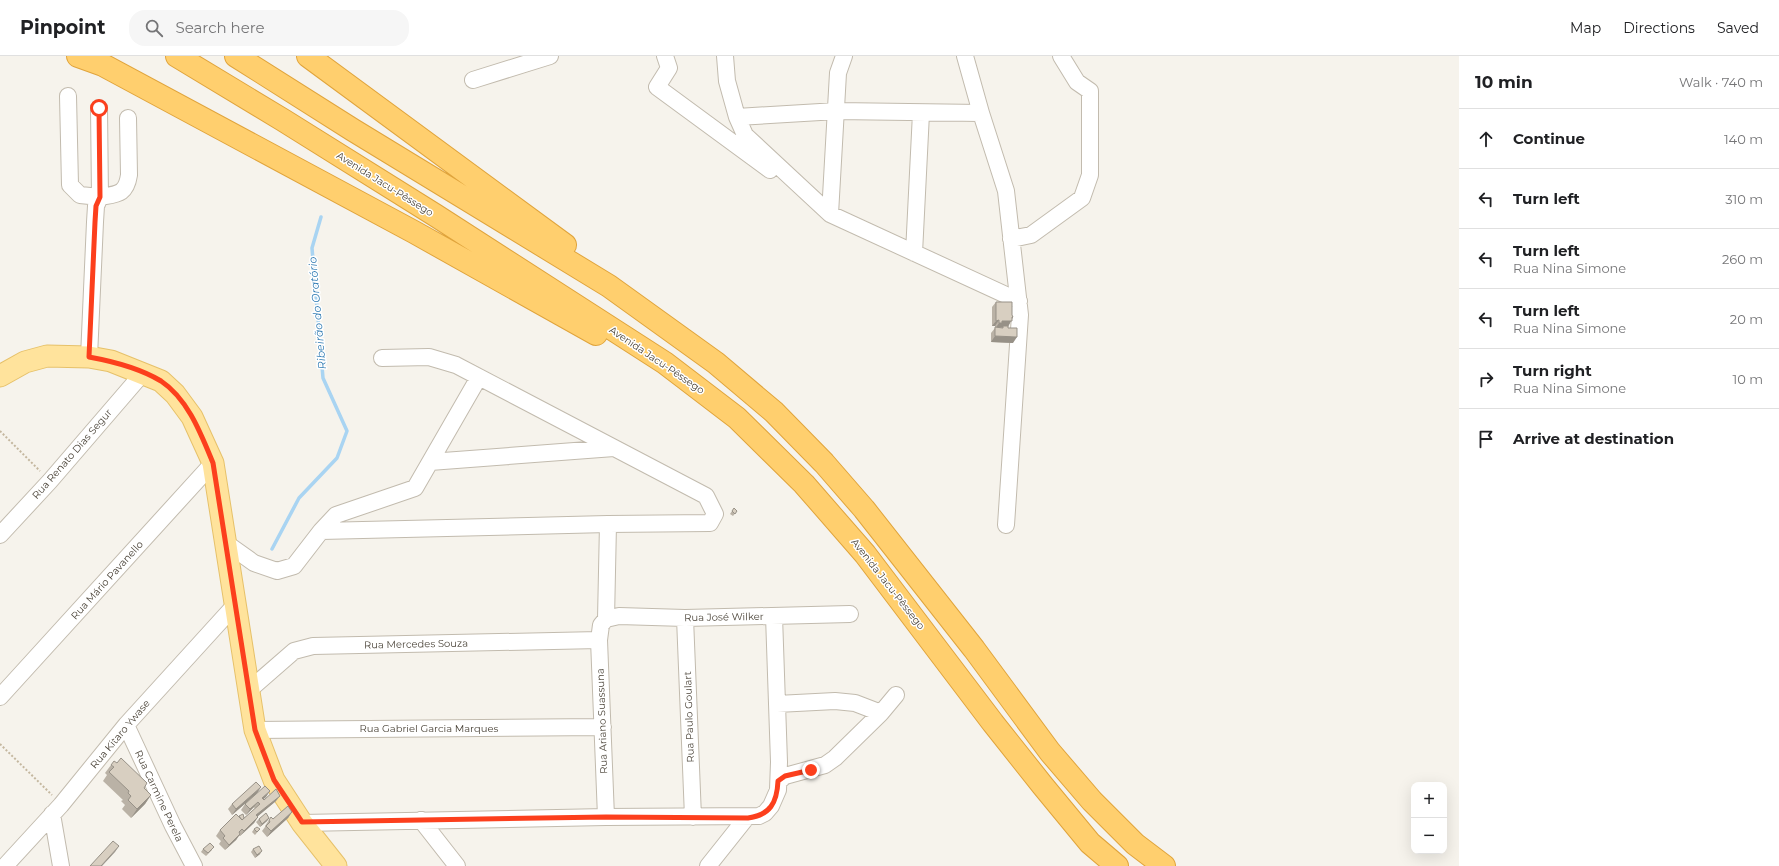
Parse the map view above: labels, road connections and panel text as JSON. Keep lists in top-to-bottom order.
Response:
{
  "streets": {
    "highway": ["Avenida Jacu-Pêssego"],
    "street": [
      "Rua Renato Dias Segur",
      "Rua Mário Pavanello",
      "Rua José Wilker",
      "Rua Mercedes Souza",
      "Rua Paulo Goulart",
      "Rua Ariano Suassuna",
      "Rua Gabriel Garcia Marques",
      "Rua Kitaro Ywase",
      "Rua Carmine Perela"
    ]
  },
  "crossings": [
    ["Rua José Wilker", "Rua Mercedes Souza"],
    ["Rua José Wilker", "Rua Paulo Goulart"],
    ["Rua José Wilker", "Rua Ariano Suassuna"],
    ["Rua Mercedes Souza", "Rua Ariano Suassuna"],
    ["Rua Ariano Suassuna", "Rua Gabriel Garcia Marques"],
    ["Rua Kitaro Ywase", "Rua Carmine Perela"]
  ],
  "water": ["Ribeirão do Oratório"],
  "page": {
    "header": "Pinpoint",
    "search": "Search here",
    "nav": ["Map", "Directions", "Saved"],
    "heading": ["10 min", "Walk · 740 m"],
    "list": [
      ["Continue", "140 m"],
      ["Turn left", "310 m"],
      ["Turn left", "Rua Nina Simone", "260 m"],
      ["Turn left", "Rua Nina Simone", "20 m"],
      ["Turn right", "Rua Nina Simone", "10 m"],
      "Arrive at destination"
    ],
    "map_buttons": ["+", "−"]
  }
}
